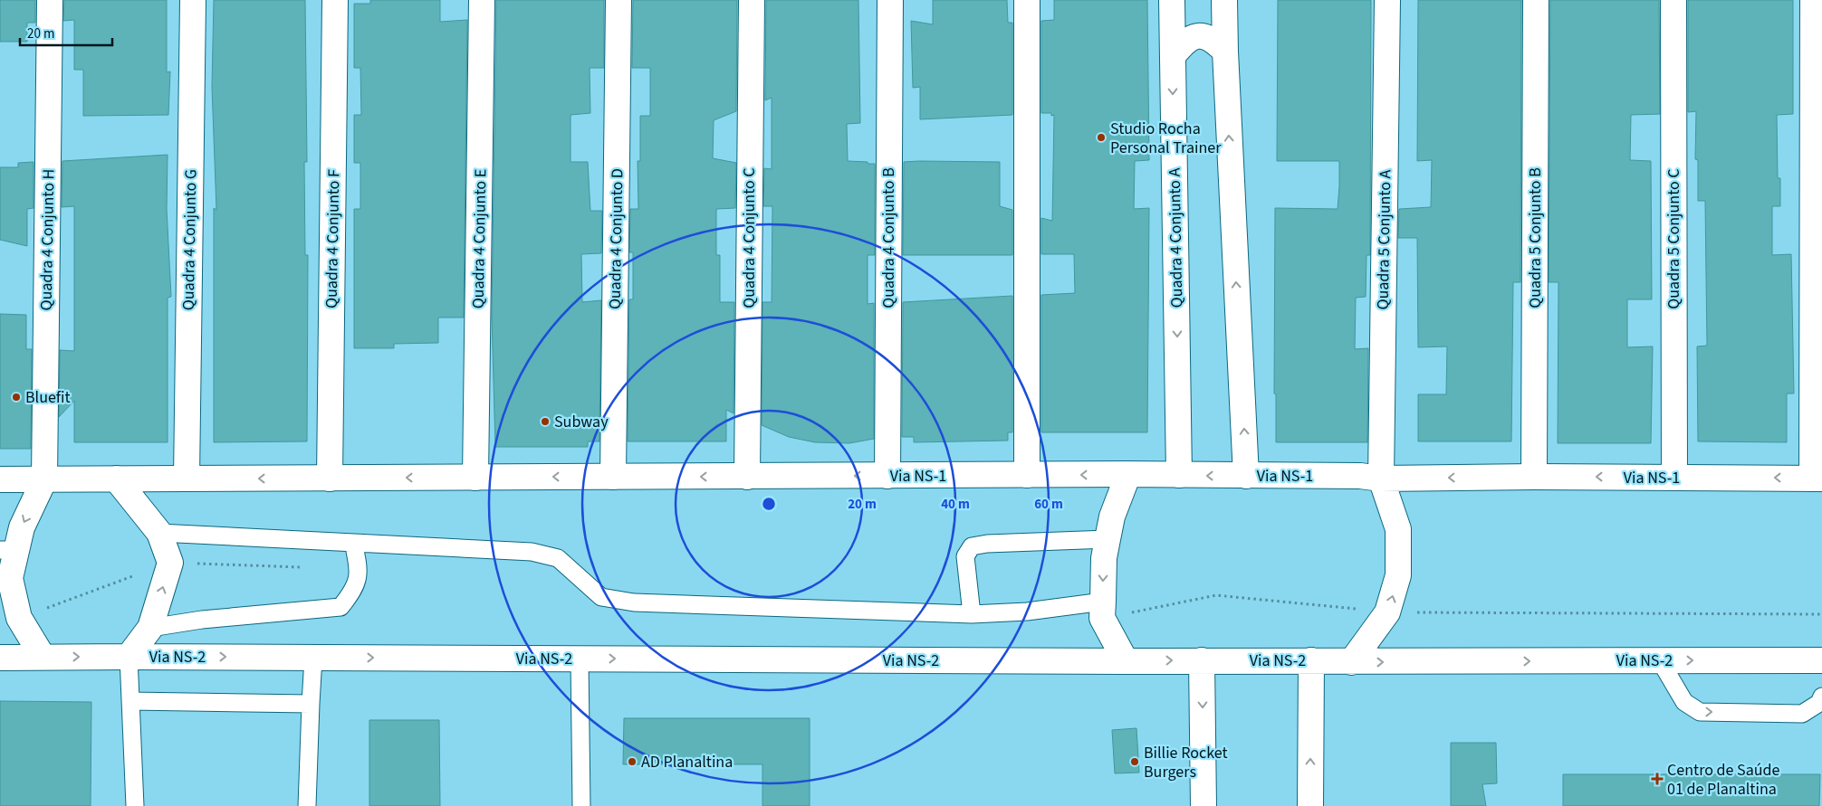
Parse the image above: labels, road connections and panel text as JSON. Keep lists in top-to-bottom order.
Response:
{
  "streets": {
    "street": [
      "Quadra 4 Conjunto C",
      "Quadra 4 Conjunto B",
      "Quadra 4 Conjunto A",
      "Quadra 5 Conjunto B",
      "Quadra 4 Conjunto F",
      "Quadra 4 Conjunto E",
      "Quadra 4 Conjunto D",
      "Quadra 5 Conjunto C",
      "Quadra 4 Conjunto H",
      "Quadra 4 Conjunto G",
      "Quadra 5 Conjunto A",
      "Via NS-1",
      "Via NS-2"
    ]
  },
  "crossings": [
    ["Quadra 4 Conjunto C", "Via NS-1"],
    ["Quadra 4 Conjunto B", "Via NS-1"],
    ["Quadra 4 Conjunto A", "Via NS-1"],
    ["Quadra 5 Conjunto B", "Via NS-1"],
    ["Quadra 5 Conjunto C", "Via NS-1"],
    ["Quadra 5 Conjunto A", "Via NS-1"],
    ["Quadra 5 Conjunto A", "Via NS-2"]
  ],
  "one_way": ["Via NS-1"],
  "places": {
    "other": [
      "Studio Rocha Personal Trainer",
      "Bluefit",
      "Subway",
      "AD Planaltina",
      "Billie Rocket Burgers"
    ],
    "health": ["Centro de Saúde 01 de Planaltina"]
  },
  "scale_bar": "20 m",
  "rings": ["20 m", "40 m", "60 m"]
}
